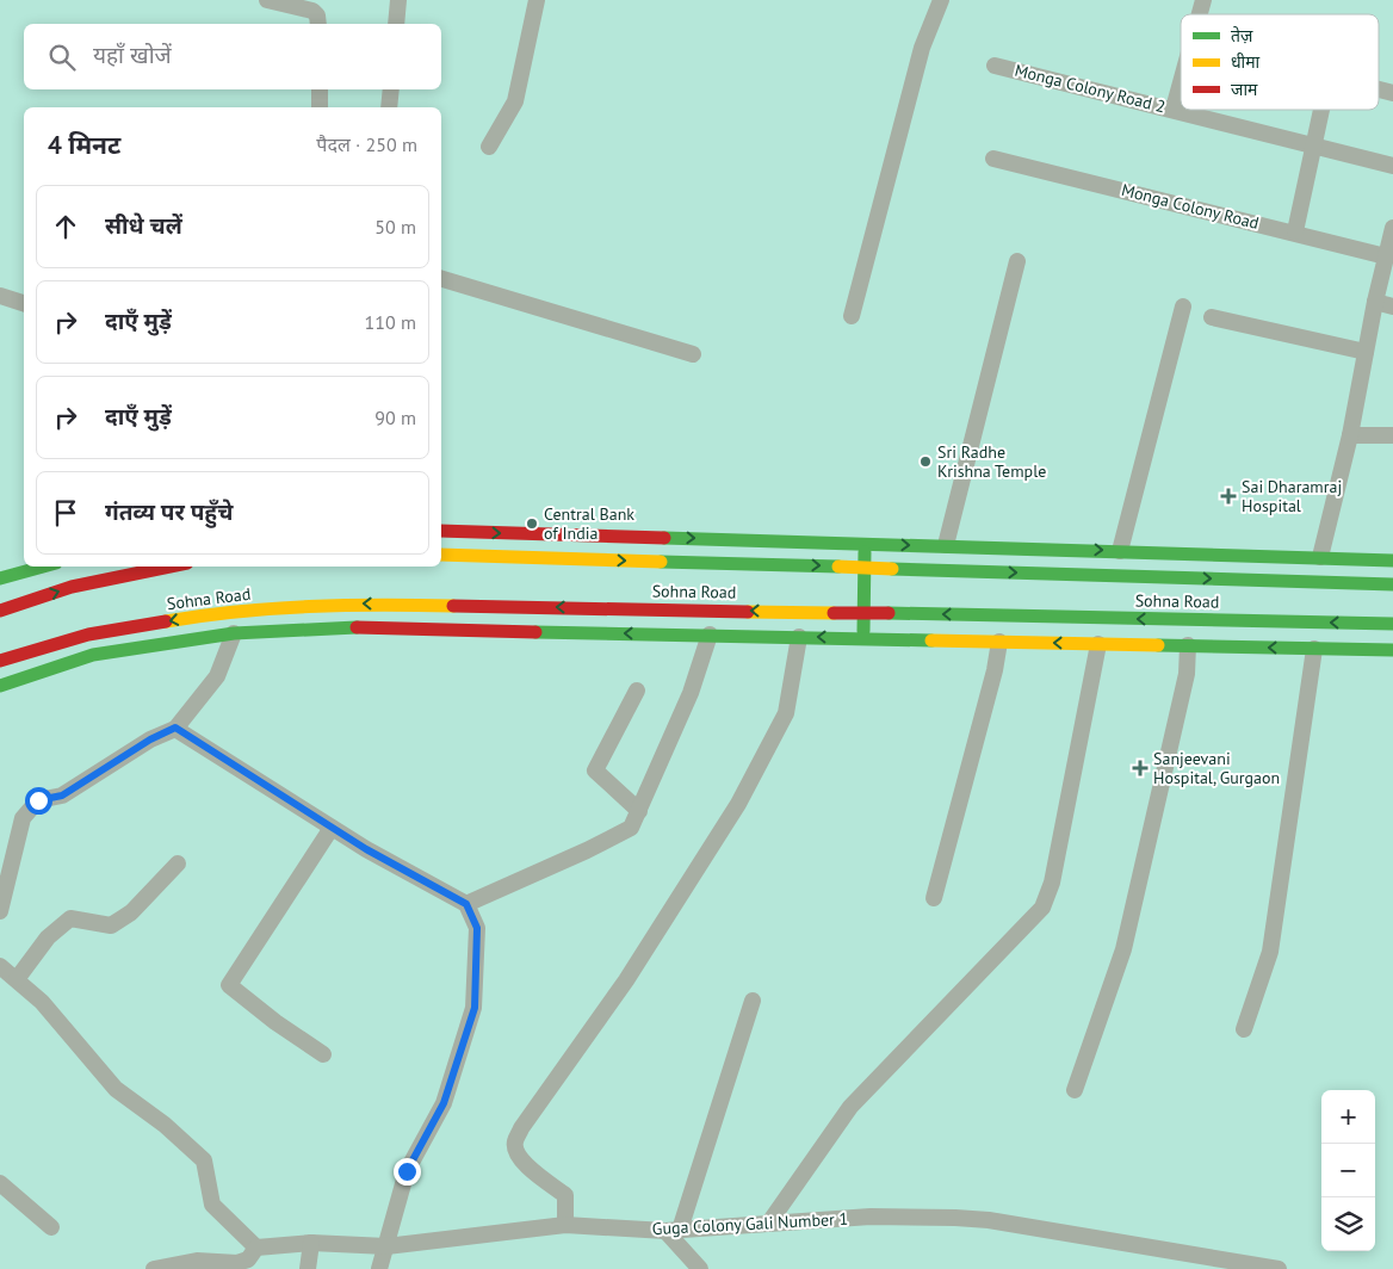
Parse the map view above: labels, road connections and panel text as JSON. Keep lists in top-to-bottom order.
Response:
{
  "streets": {
    "main road": ["Sohna Road"],
    "street": ["Monga Colony Road 2", "Monga Colony Road", "Guga Colony Gali Number 1"]
  },
  "places": {
    "other": ["Sri Radhe Krishna Temple", "Central Bank of India"],
    "health": ["Sai Dharamraj Hospital", "Sanjeevani Hospital, Gurgaon"]
  },
  "legend": ["तेज़", "धीमा", "जाम"],
  "page": {
    "search": "यहाँ खोजें",
    "heading": ["4 मिनट", "पैदल · 250 m"],
    "list": [
      ["सीधे चलें", "50 m"],
      ["दाएँ मुड़ें", "110 m"],
      ["दाएँ मुड़ें", "90 m"],
      "गंतव्य पर पहुँचे"
    ],
    "map_buttons": ["+", "−"]
  }
}
